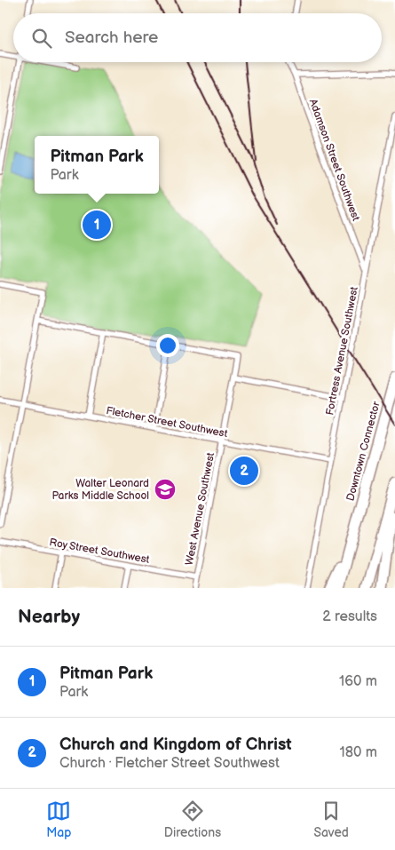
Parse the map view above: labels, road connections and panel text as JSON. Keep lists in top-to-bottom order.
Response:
{
  "streets": {
    "highway": ["Downtown Connector"],
    "street": [
      "Adamson Street Southwest",
      "Fortress Avenue Southwest",
      "Fletcher Street Southwest",
      "West Avenue Southwest",
      "Roy Street Southwest"
    ]
  },
  "crossings": [
    ["Adamson Street Southwest", "Fortress Avenue Southwest"],
    ["Fortress Avenue Southwest", "Fletcher Street Southwest"],
    ["Fletcher Street Southwest", "West Avenue Southwest"],
    ["West Avenue Southwest", "Roy Street Southwest"]
  ],
  "places": {
    "school or university": ["Walter Leonard Parks Middle School"]
  },
  "page": {
    "search": "Search here",
    "popup": ["Pitman Park", "Park"],
    "pins": ["1", "2"],
    "heading": ["Nearby", "2 results"],
    "list": [
      {
        "mark": "1",
        "name": "Pitman Park",
        "note": "Park",
        "value": "160 m"
      },
      {
        "mark": "2",
        "name": "Church and Kingdom of Christ",
        "note": "Church · Fletcher Street Southwest",
        "value": "180 m"
      }
    ],
    "nav": ["Map", "Directions", "Saved"]
  }
}
